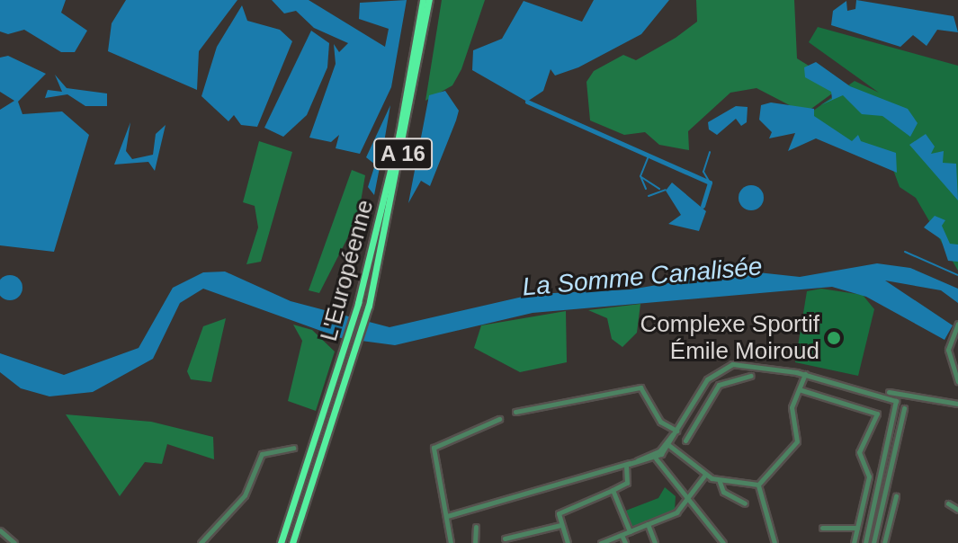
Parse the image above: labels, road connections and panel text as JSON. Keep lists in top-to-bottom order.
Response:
{
  "streets": {
    "highway": ["A 16", "L'Européenne"]
  },
  "water": ["La Somme Canalisée"],
  "places": ["Complexe Sportif Émile Moiroud"]
}
